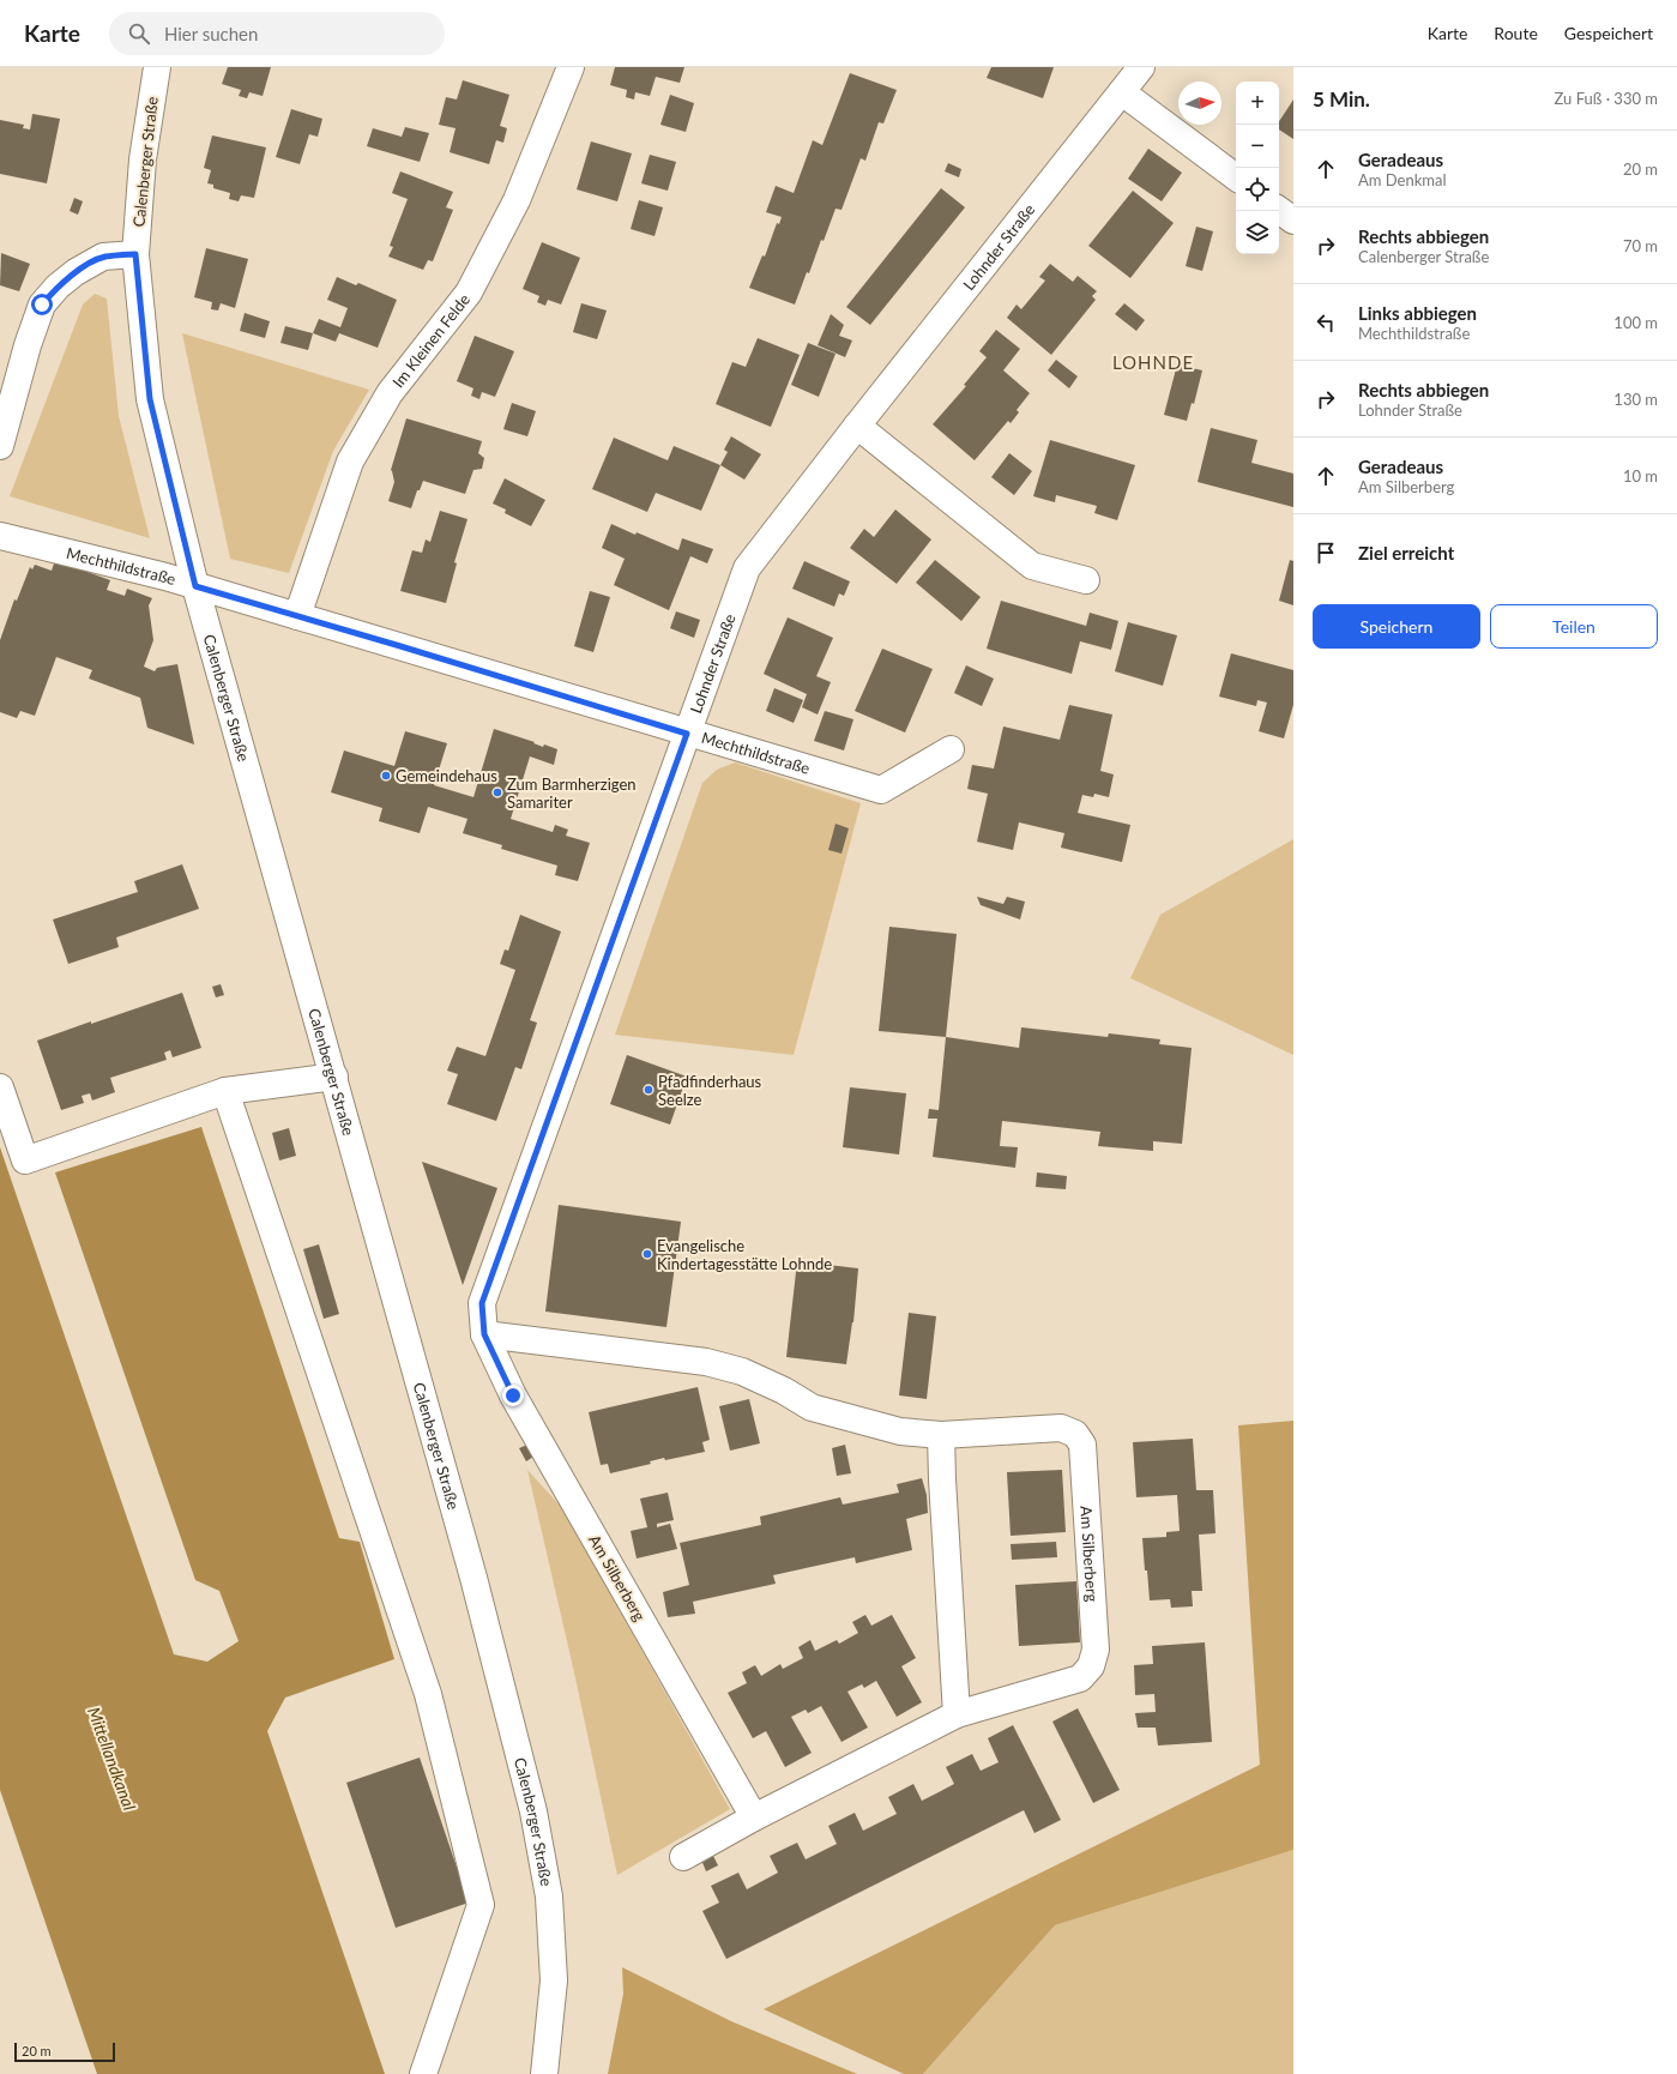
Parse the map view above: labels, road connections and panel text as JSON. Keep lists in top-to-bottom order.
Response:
{
  "streets": {
    "street": [
      "Calenberger Straße",
      "Lohnder Straße",
      "Im Kleinen Felde",
      "Mechthildstraße",
      "Am Silberberg"
    ]
  },
  "crossings": [
    ["Calenberger Straße", "Mechthildstraße"],
    ["Lohnder Straße", "Mechthildstraße"],
    ["Lohnder Straße", "Am Silberberg"],
    ["Im Kleinen Felde", "Mechthildstraße"]
  ],
  "districts": ["LOHNDE"],
  "water": ["Mittellandkanal"],
  "places": [
    "Gemeindehaus",
    "Zum Barmherzigen Samariter",
    "Pfadfinderhaus Seelze",
    "Evangelische Kindertagesstätte Lohnde"
  ],
  "scale_bar": "20 m",
  "north": "right",
  "page": {
    "header": "Karte",
    "search": "Hier suchen",
    "nav": ["Karte", "Route", "Gespeichert"],
    "heading": ["5 Min.", "Zu Fuß · 330 m"],
    "map_buttons": ["+", "−"],
    "list": [
      ["Geradeaus", "Am Denkmal", "20 m"],
      ["Rechts abbiegen", "Calenberger Straße", "70 m"],
      ["Links abbiegen", "Mechthildstraße", "100 m"],
      ["Rechts abbiegen", "Lohnder Straße", "130 m"],
      ["Geradeaus", "Am Silberberg", "10 m"],
      "Ziel erreicht"
    ],
    "buttons": ["Speichern", "Teilen"],
    "scale": "20 m"
  }
}
